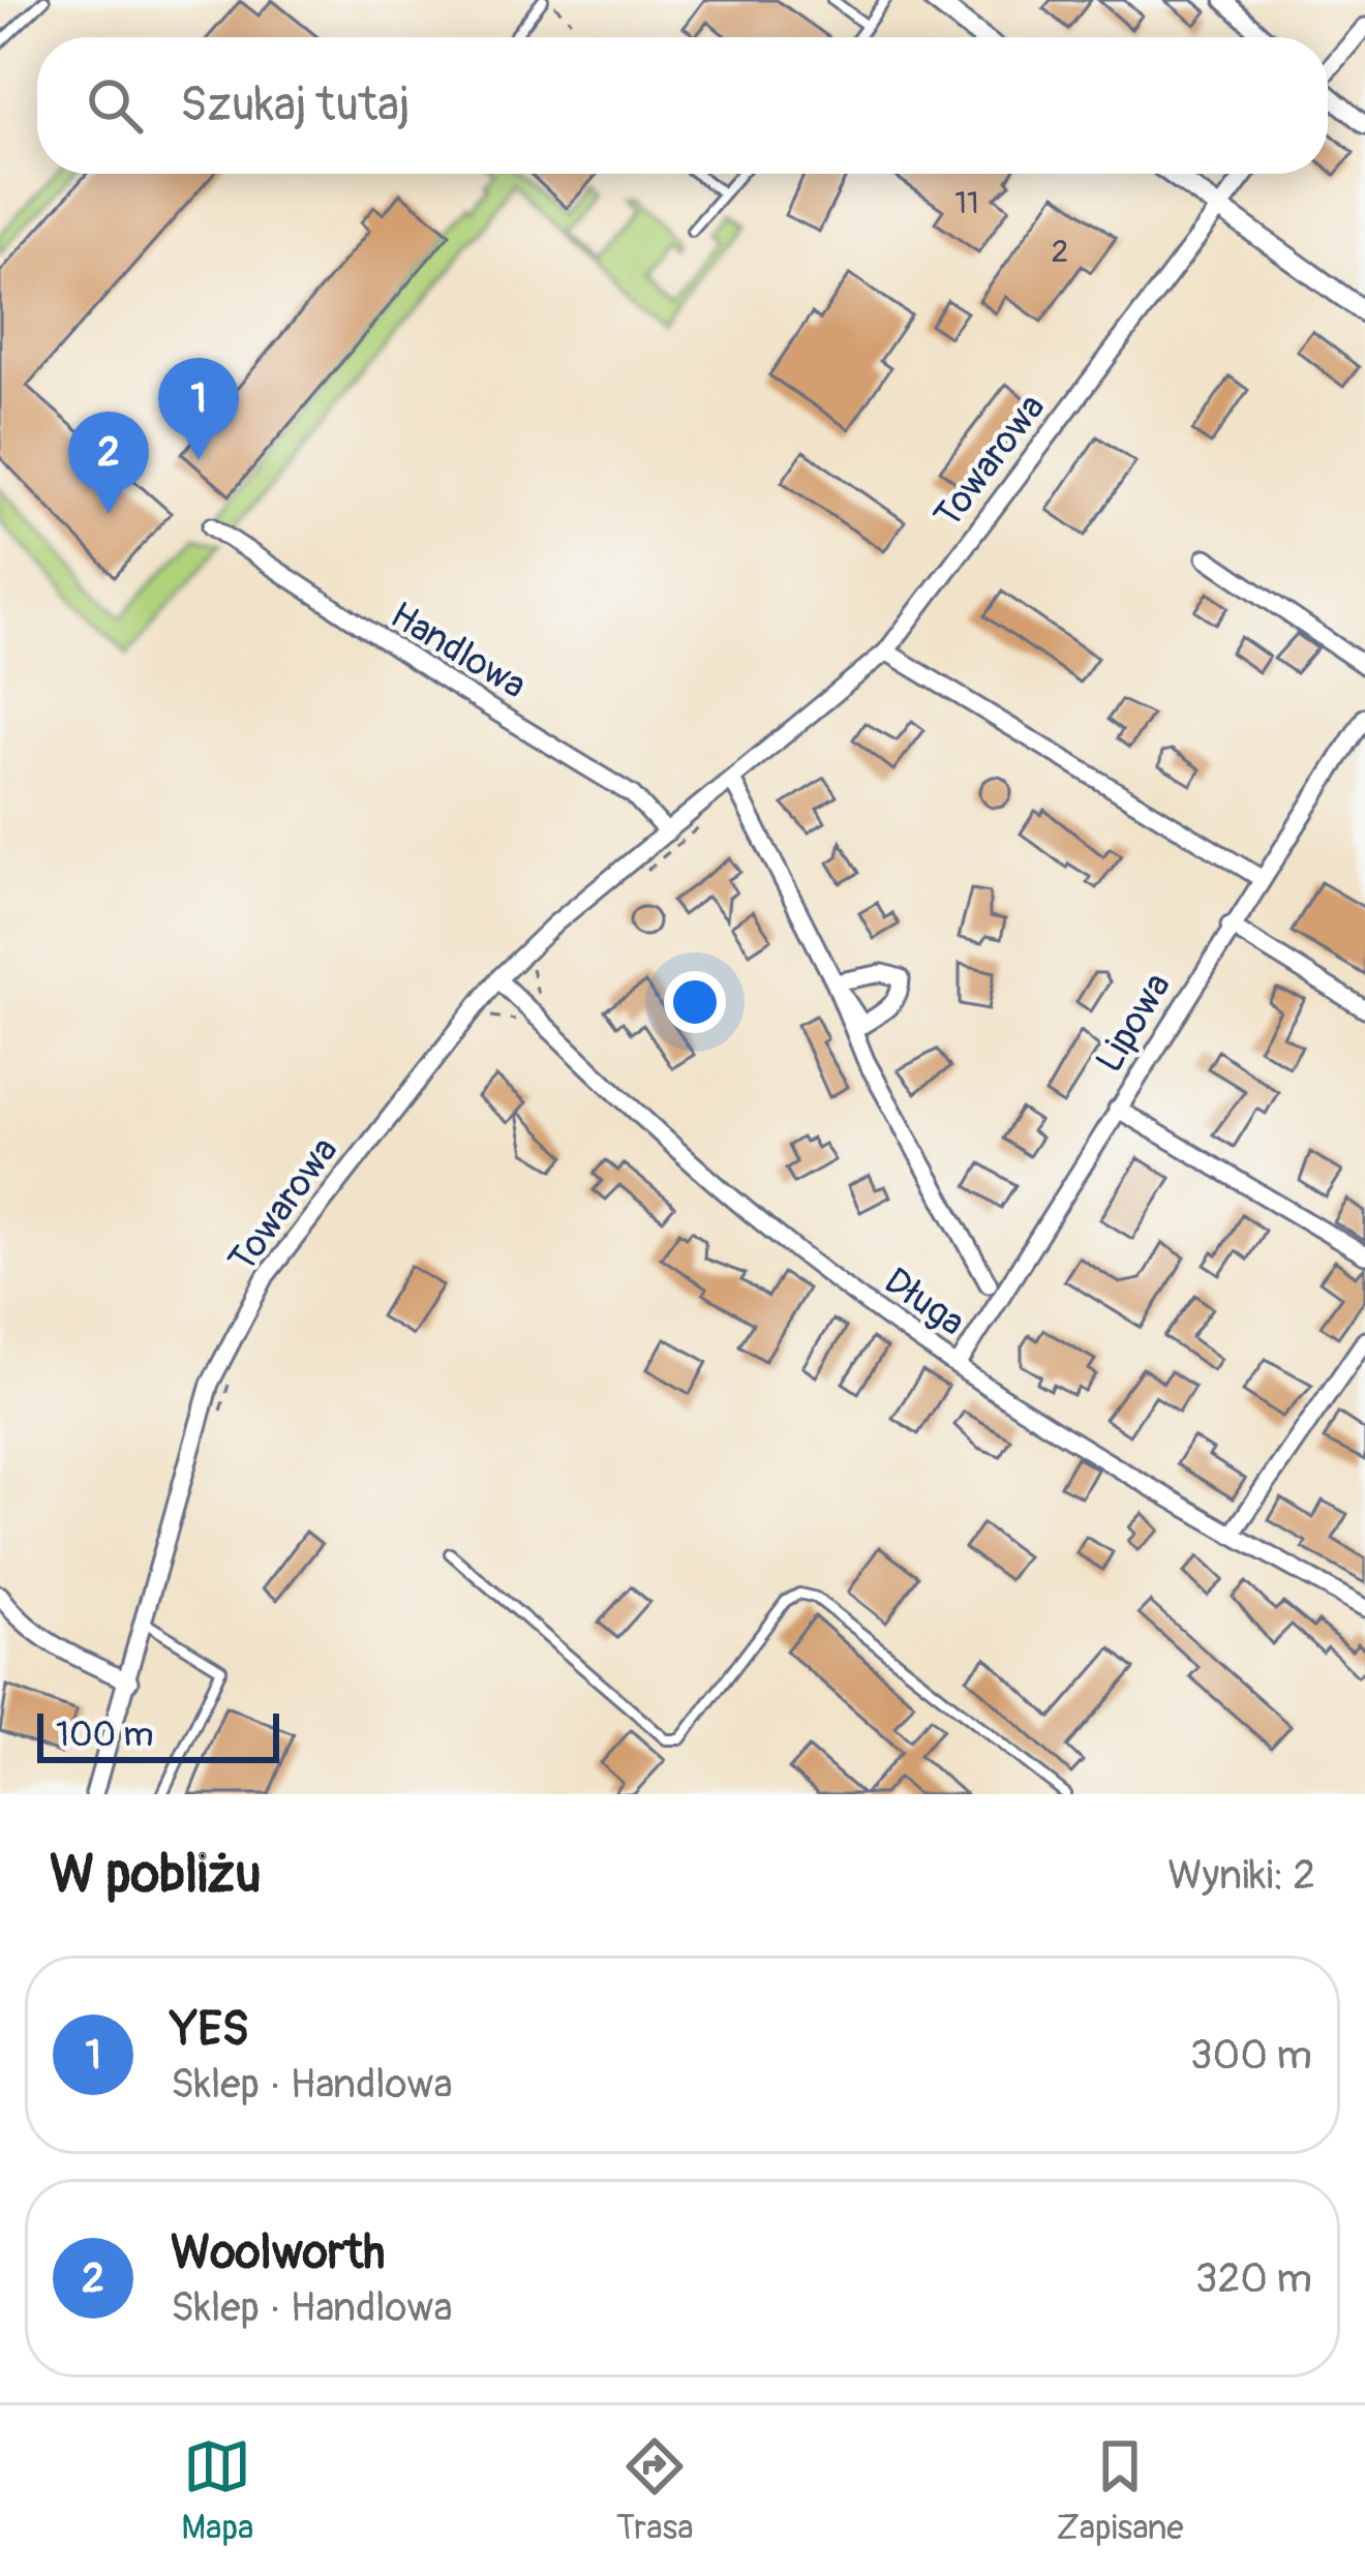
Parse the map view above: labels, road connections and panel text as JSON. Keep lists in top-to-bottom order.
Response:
{
  "streets": {
    "street": [
      "Towarowa",
      "Handlowa",
      "Lipowa",
      "Długa"
    ]
  },
  "crossings": [
    ["Towarowa", "Handlowa"],
    ["Towarowa", "Długa"],
    ["Lipowa", "Długa"]
  ],
  "house_numbers": ["11", "2"],
  "scale_bar": "100 m",
  "page": {
    "search": "Szukaj tutaj",
    "pins": ["1", "2"],
    "scale": "100 m",
    "heading": ["W pobliżu", "Wyniki: 2"],
    "list": [
      {
        "mark": "1",
        "name": "YES",
        "note": "Sklep · Handlowa",
        "value": "300 m"
      },
      {
        "mark": "2",
        "name": "Woolworth",
        "note": "Sklep · Handlowa",
        "value": "320 m"
      }
    ],
    "nav": ["Mapa", "Trasa", "Zapisane"]
  }
}
